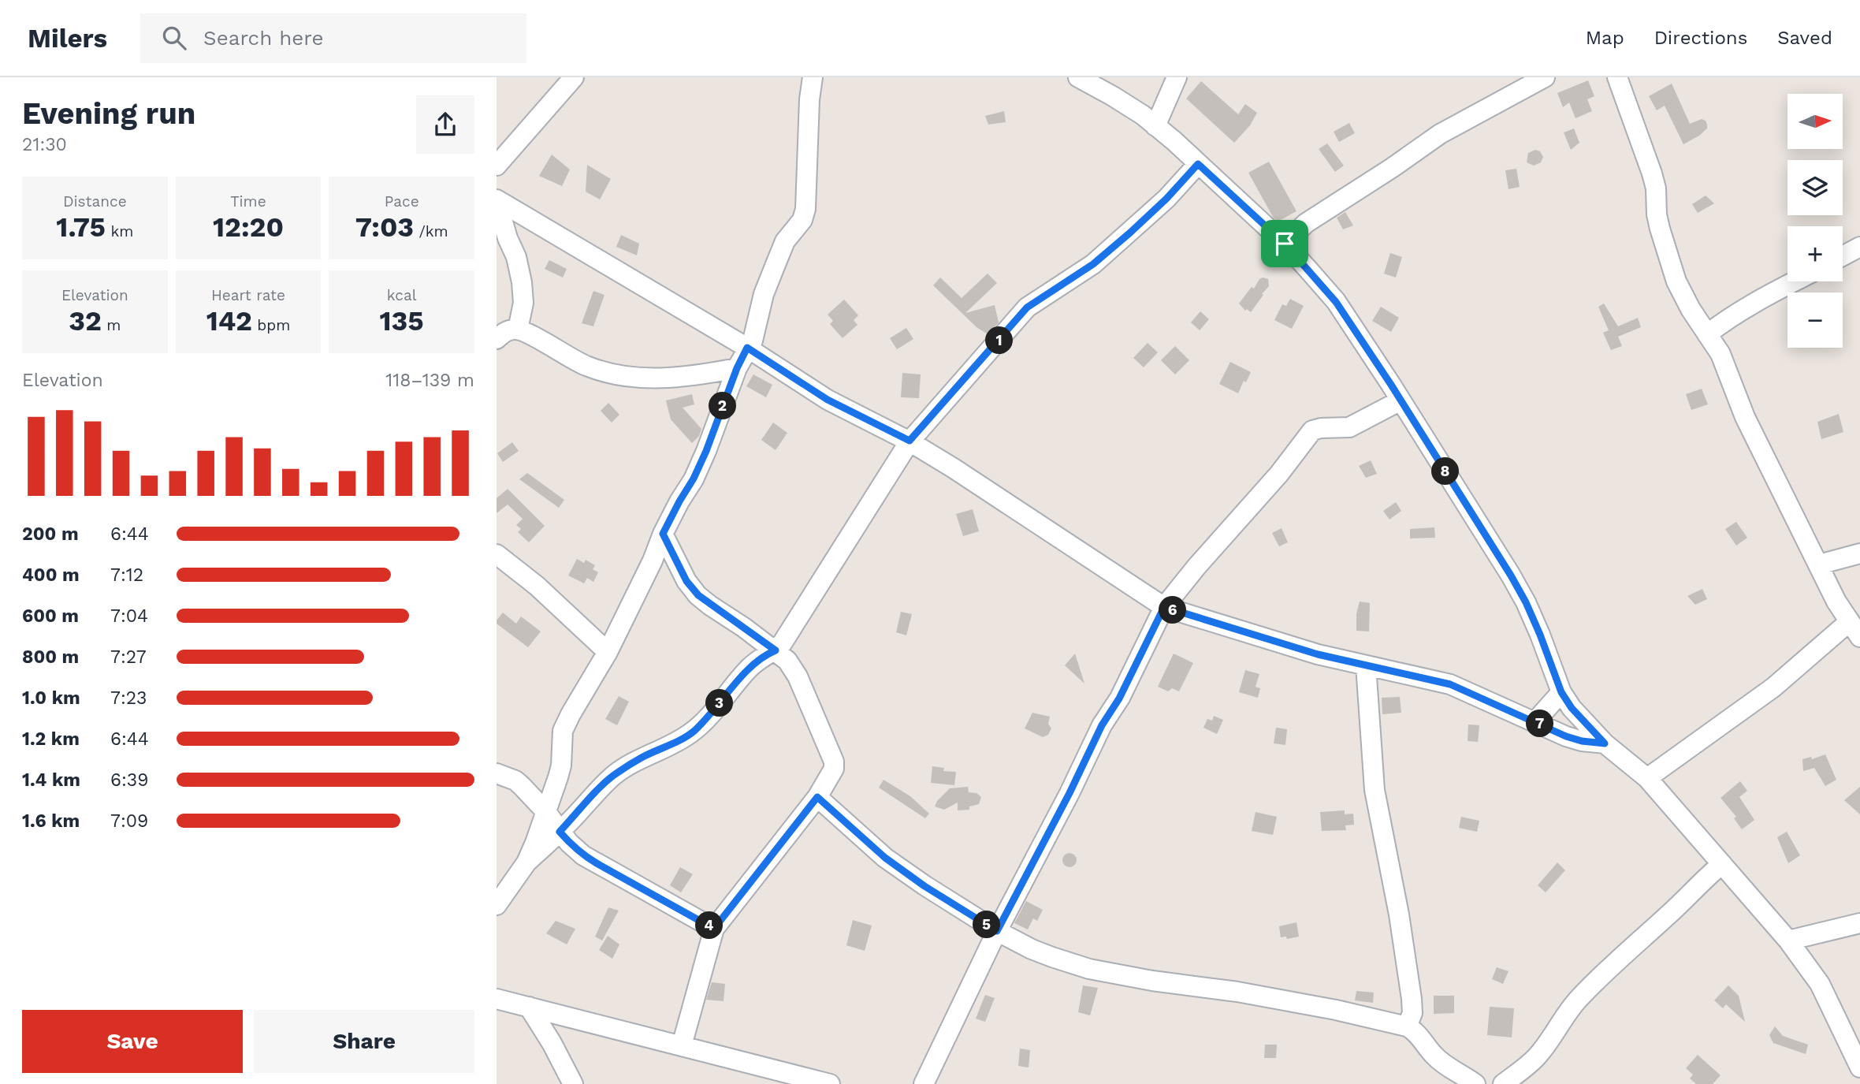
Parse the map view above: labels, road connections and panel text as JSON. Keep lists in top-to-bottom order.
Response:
{
  "north": "right",
  "page": {
    "header": "Milers",
    "search": "Search here",
    "nav": ["Map", "Directions", "Saved"],
    "heading": ["Evening run", "21:30"],
    "map_buttons": ["+", "−"],
    "stats": [
      ["Distance", "1.75 km"],
      ["Time", "12:20"],
      ["Pace", "7:03 /km"],
      ["Elevation", "32 m"],
      ["Heart rate", "142 bpm"],
      ["kcal", "135"]
    ],
    "pins": [
      "1",
      "2",
      "8",
      "6",
      "3",
      "7",
      "5",
      "4"
    ],
    "chart": ["Elevation", "118–139 m"],
    "list": [
      {
        "name": "200 m",
        "note": "6:44"
      },
      {
        "name": "400 m",
        "note": "7:12"
      },
      {
        "name": "600 m",
        "note": "7:04"
      },
      {
        "name": "800 m",
        "note": "7:27"
      },
      {
        "name": "1.0 km",
        "note": "7:23"
      },
      {
        "name": "1.2 km",
        "note": "6:44"
      },
      {
        "name": "1.4 km",
        "note": "6:39"
      },
      {
        "name": "1.6 km",
        "note": "7:09"
      }
    ],
    "buttons": ["Save", "Share"]
  }
}
